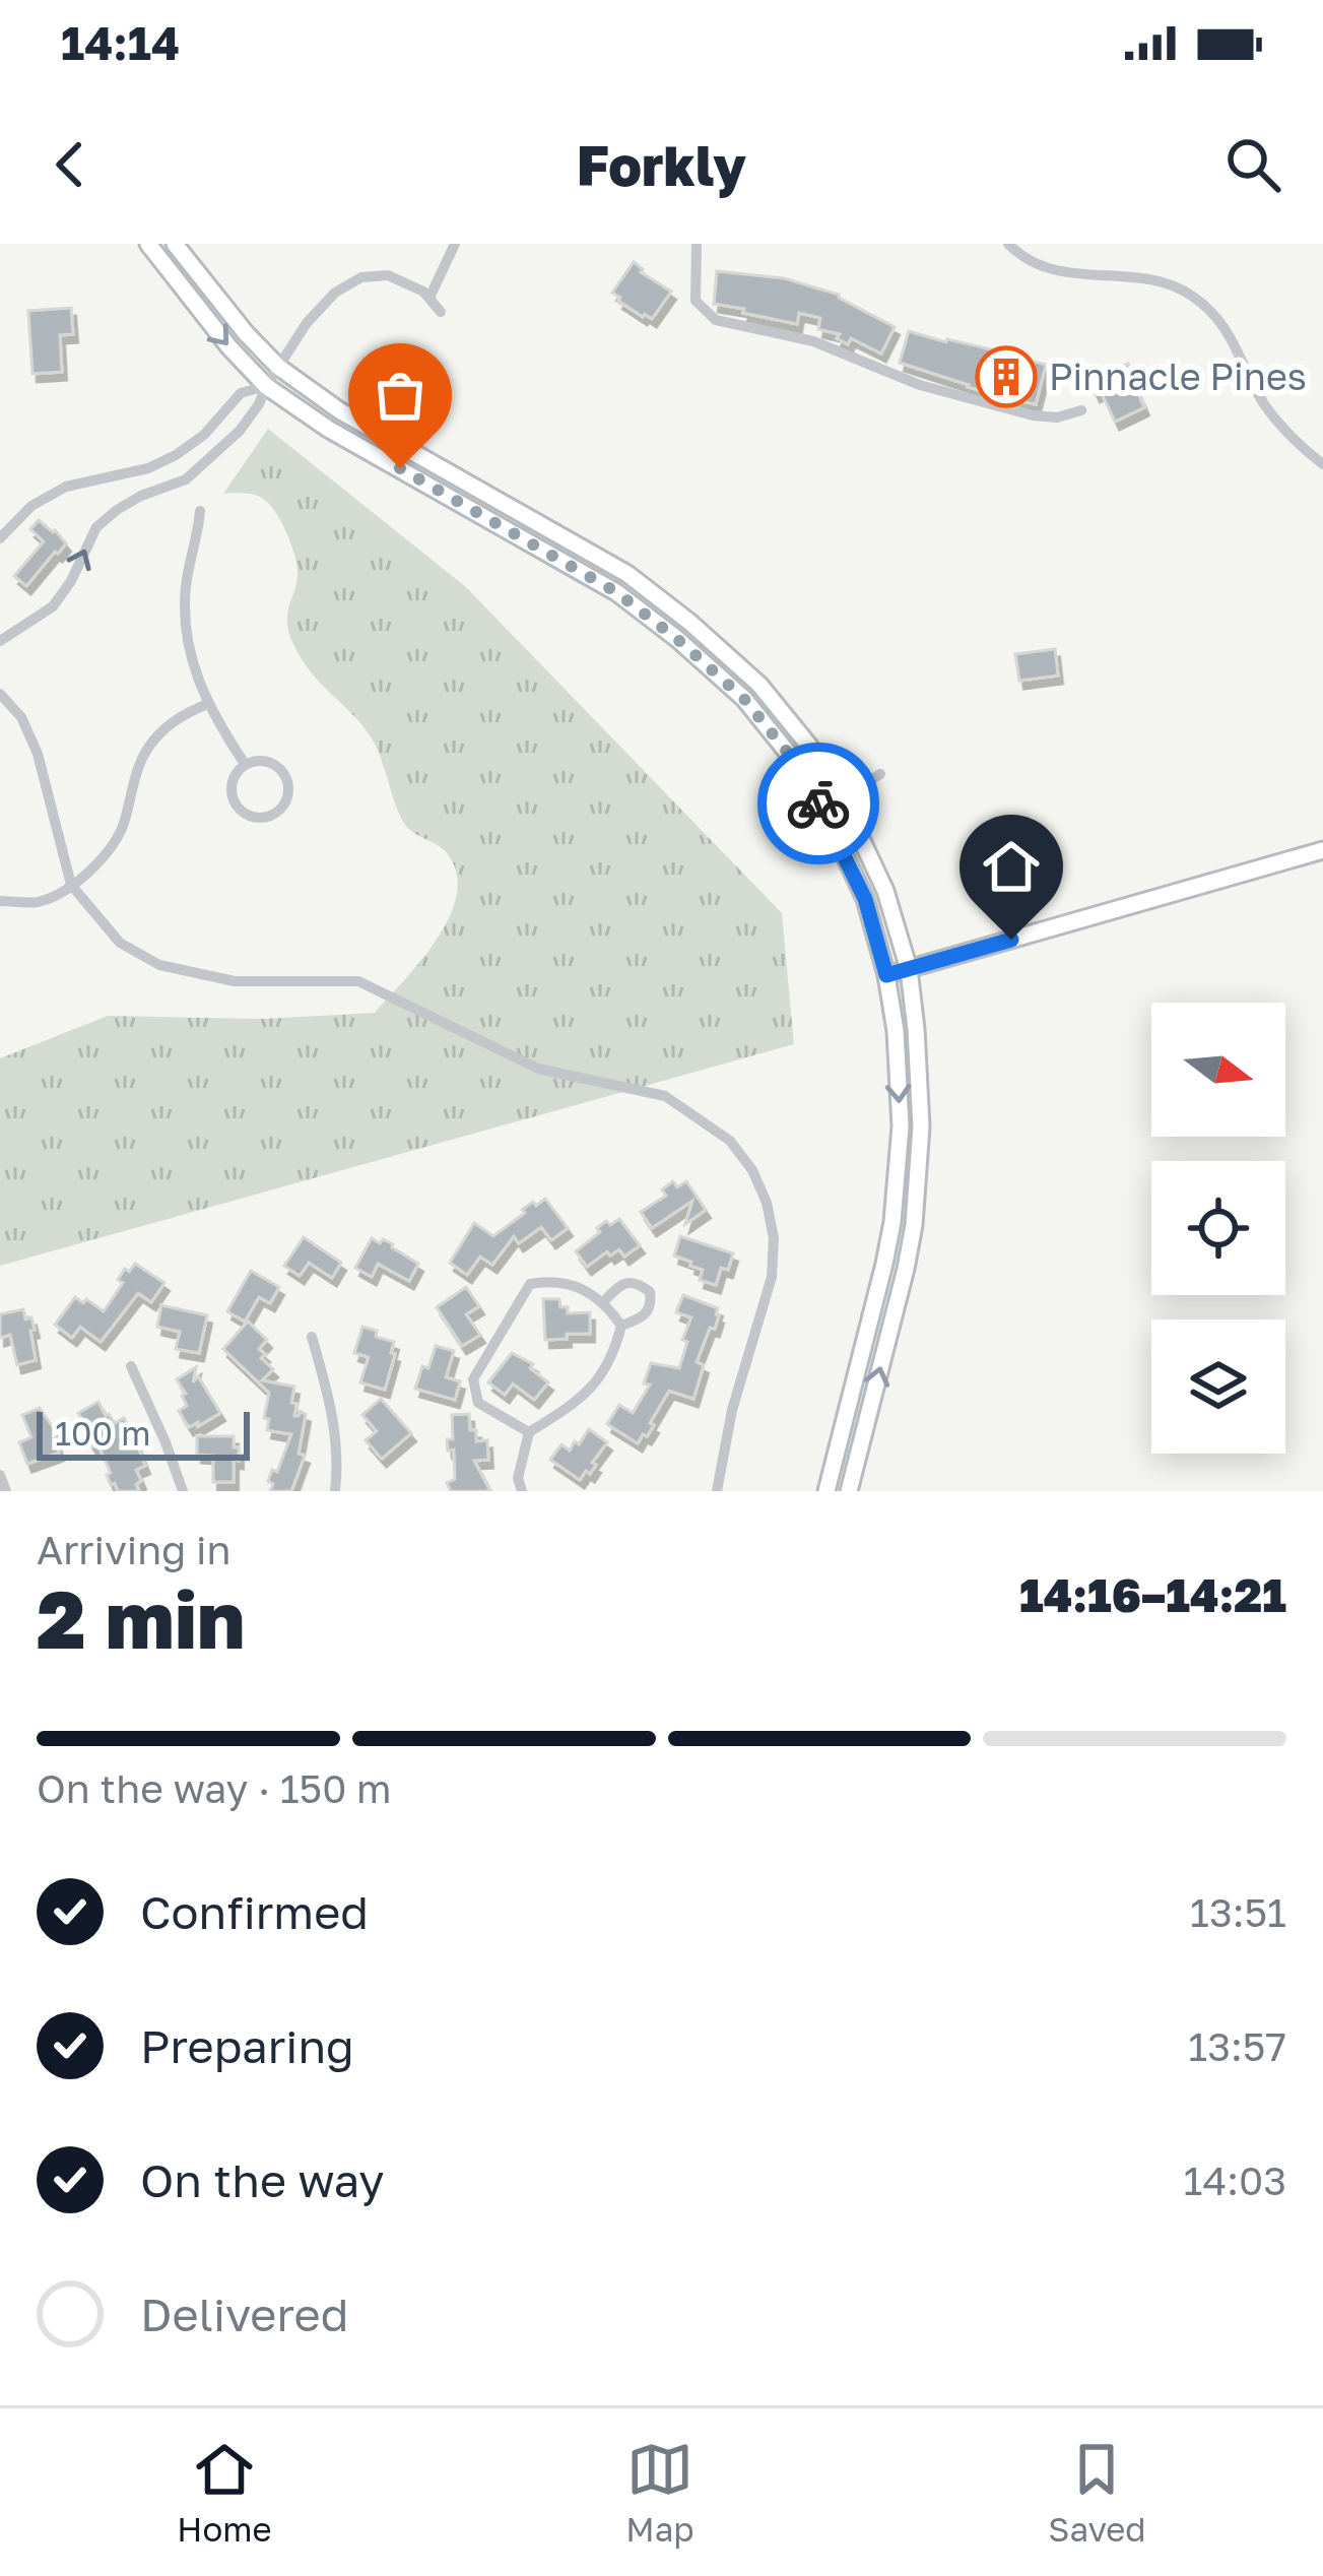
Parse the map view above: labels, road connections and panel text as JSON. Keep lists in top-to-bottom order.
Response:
{
  "places": {
    "building": ["Pinnacle Pines"]
  },
  "scale_bar": "100 m",
  "north": "right",
  "page": {
    "status": "14:14",
    "header": "Forkly",
    "scale": "100 m",
    "heading": ["2 min", "Arriving in", "14:16–14:21"],
    "bar": "On the way · 150 m",
    "list": [
      ["Confirmed", "13:51"],
      ["Preparing", "13:57"],
      ["On the way", "14:03"],
      "Delivered"
    ],
    "tabs": ["Home", "Map", "Saved"]
  }
}
